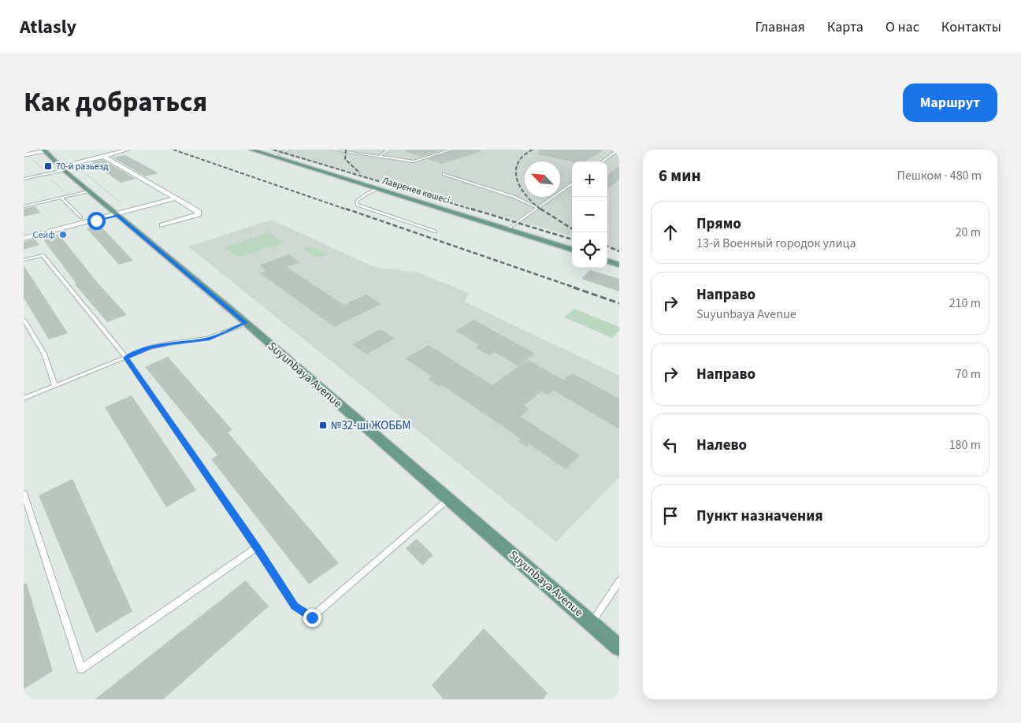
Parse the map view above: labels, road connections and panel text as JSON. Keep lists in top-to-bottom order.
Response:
{
  "streets": {
    "main road": ["Лавренев көшесі", "Suyunbaya Avenue"]
  },
  "places": {
    "transit": ["70-й разьезд", "№32-ші ЖОББМ"],
    "other": ["Сейф"]
  },
  "north": "top left",
  "page": {
    "header": "Atlasly",
    "nav": [
      "Главная",
      "Карта",
      "О нас",
      "Контакты"
    ],
    "title": "Как добраться",
    "buttons": "Маршрут",
    "heading": ["6 мин", "Пешком · 480 m"],
    "map_buttons": ["+", "−"],
    "list": [
      ["Прямо", "13-й Военный городок улица", "20 m"],
      ["Направо", "Suyunbaya Avenue", "210 m"],
      ["Направо", "70 m"],
      ["Налево", "180 m"],
      "Пункт назначения"
    ]
  }
}
